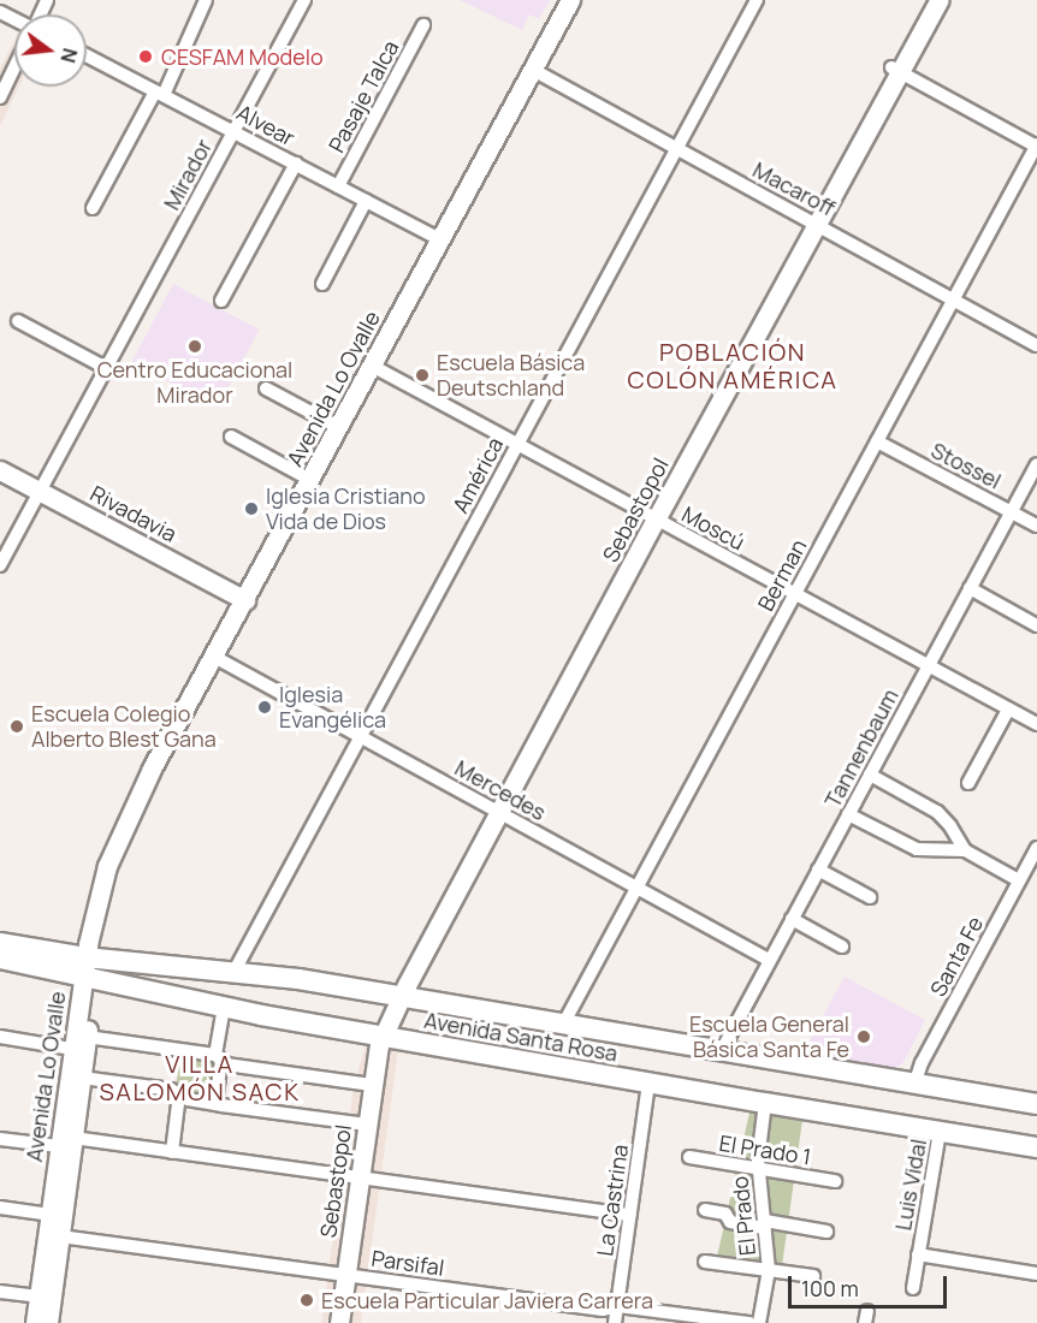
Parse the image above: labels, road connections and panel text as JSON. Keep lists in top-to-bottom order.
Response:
{
  "streets": {
    "main road": ["Avenida Santa Rosa"],
    "street": [
      "Pasaje Talca",
      "Alvear",
      "Mirador",
      "Macaroff",
      "Avenida Lo Ovalle",
      "Stossel",
      "América",
      "Sebastopol",
      "Rivadavia",
      "Moscú",
      "Berman",
      "Tannenbaum",
      "Mercedes",
      "Santa Fe",
      "El Prado 1",
      "Luis Vidal",
      "La Castrina",
      "El Prado",
      "Parsifal"
    ]
  },
  "crossings": [
    ["Pasaje Talca", "Alvear"],
    ["Alvear", "Mirador"],
    ["Alvear", "Avenida Lo Ovalle"],
    ["Mirador", "Rivadavia"],
    ["Macaroff", "Avenida Lo Ovalle"],
    ["Macaroff", "América"],
    ["Macaroff", "Sebastopol"],
    ["Macaroff", "Berman"],
    ["Avenida Lo Ovalle", "Rivadavia"],
    ["Avenida Lo Ovalle", "Moscú"],
    ["Avenida Lo Ovalle", "Mercedes"],
    ["Avenida Lo Ovalle", "Avenida Santa Rosa"],
    ["Avenida Lo Ovalle", "Parsifal"],
    ["Stossel", "Berman"],
    ["Stossel", "Tannenbaum"],
    ["América", "Moscú"],
    ["América", "Mercedes"],
    ["América", "Avenida Santa Rosa"],
    ["Sebastopol", "Moscú"],
    ["Sebastopol", "Mercedes"],
    ["Sebastopol", "Avenida Santa Rosa"],
    ["Sebastopol", "Parsifal"],
    ["Moscú", "Berman"],
    ["Moscú", "Tannenbaum"],
    ["Berman", "Mercedes"],
    ["Berman", "Avenida Santa Rosa"],
    ["Tannenbaum", "Mercedes"],
    ["Tannenbaum", "Avenida Santa Rosa"],
    ["Santa Fe", "Avenida Santa Rosa"],
    ["Avenida Santa Rosa", "Luis Vidal"],
    ["Avenida Santa Rosa", "La Castrina"],
    ["Avenida Santa Rosa", "El Prado"],
    ["El Prado 1", "El Prado"],
    ["La Castrina", "Parsifal"]
  ],
  "districts": ["POBLACIÓN COLÓN AMÉRICA", "VILLA SALOMÓN SACK"],
  "places": [
    "CESFAM Modelo",
    "Centro Educacional Mirador",
    "Escuela Básica Deutschland",
    "Iglesia Cristiano Vida de Dios",
    "Iglesia Evangélica",
    "Escuela Colegio Alberto Blest Gana",
    "Escuela General Básica Santa Fe",
    "Escuela Particular Javiera Carrera"
  ],
  "scale_bar": "100 m",
  "north": "right"
}
